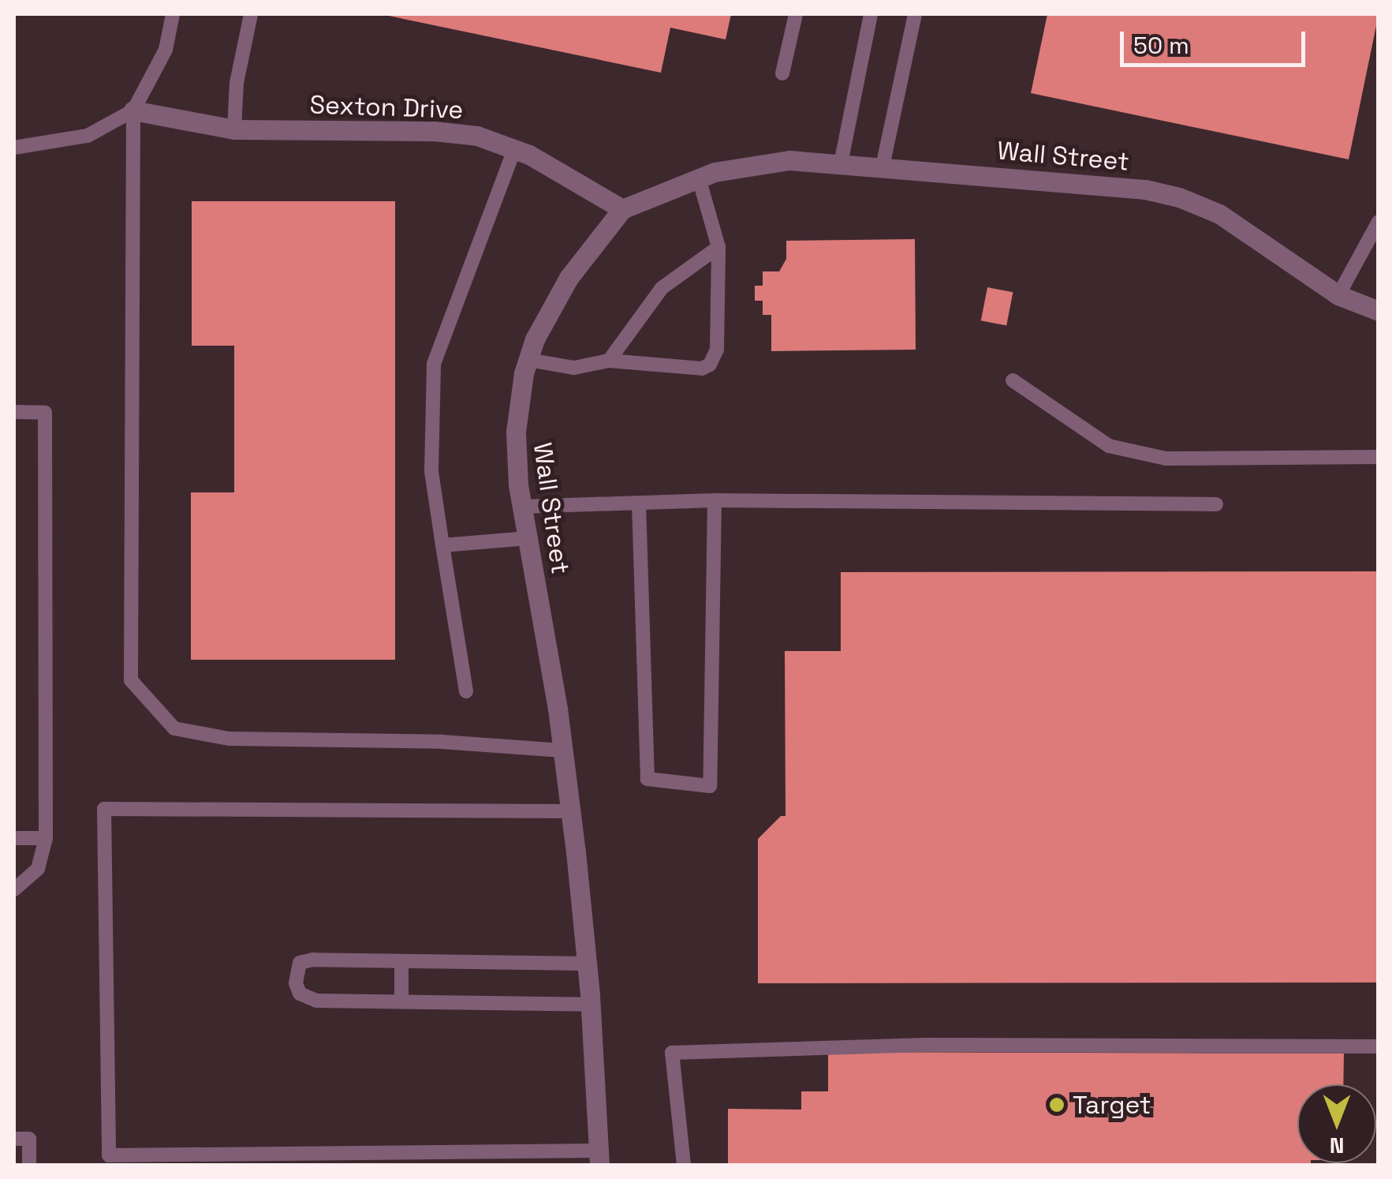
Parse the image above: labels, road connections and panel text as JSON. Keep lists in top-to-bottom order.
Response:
{
  "streets": {
    "street": ["Sexton Drive", "Wall Street"]
  },
  "crossings": [
    ["Sexton Drive", "Wall Street"]
  ],
  "places": ["Target"],
  "scale_bar": "50 m",
  "north": "bottom"
}
